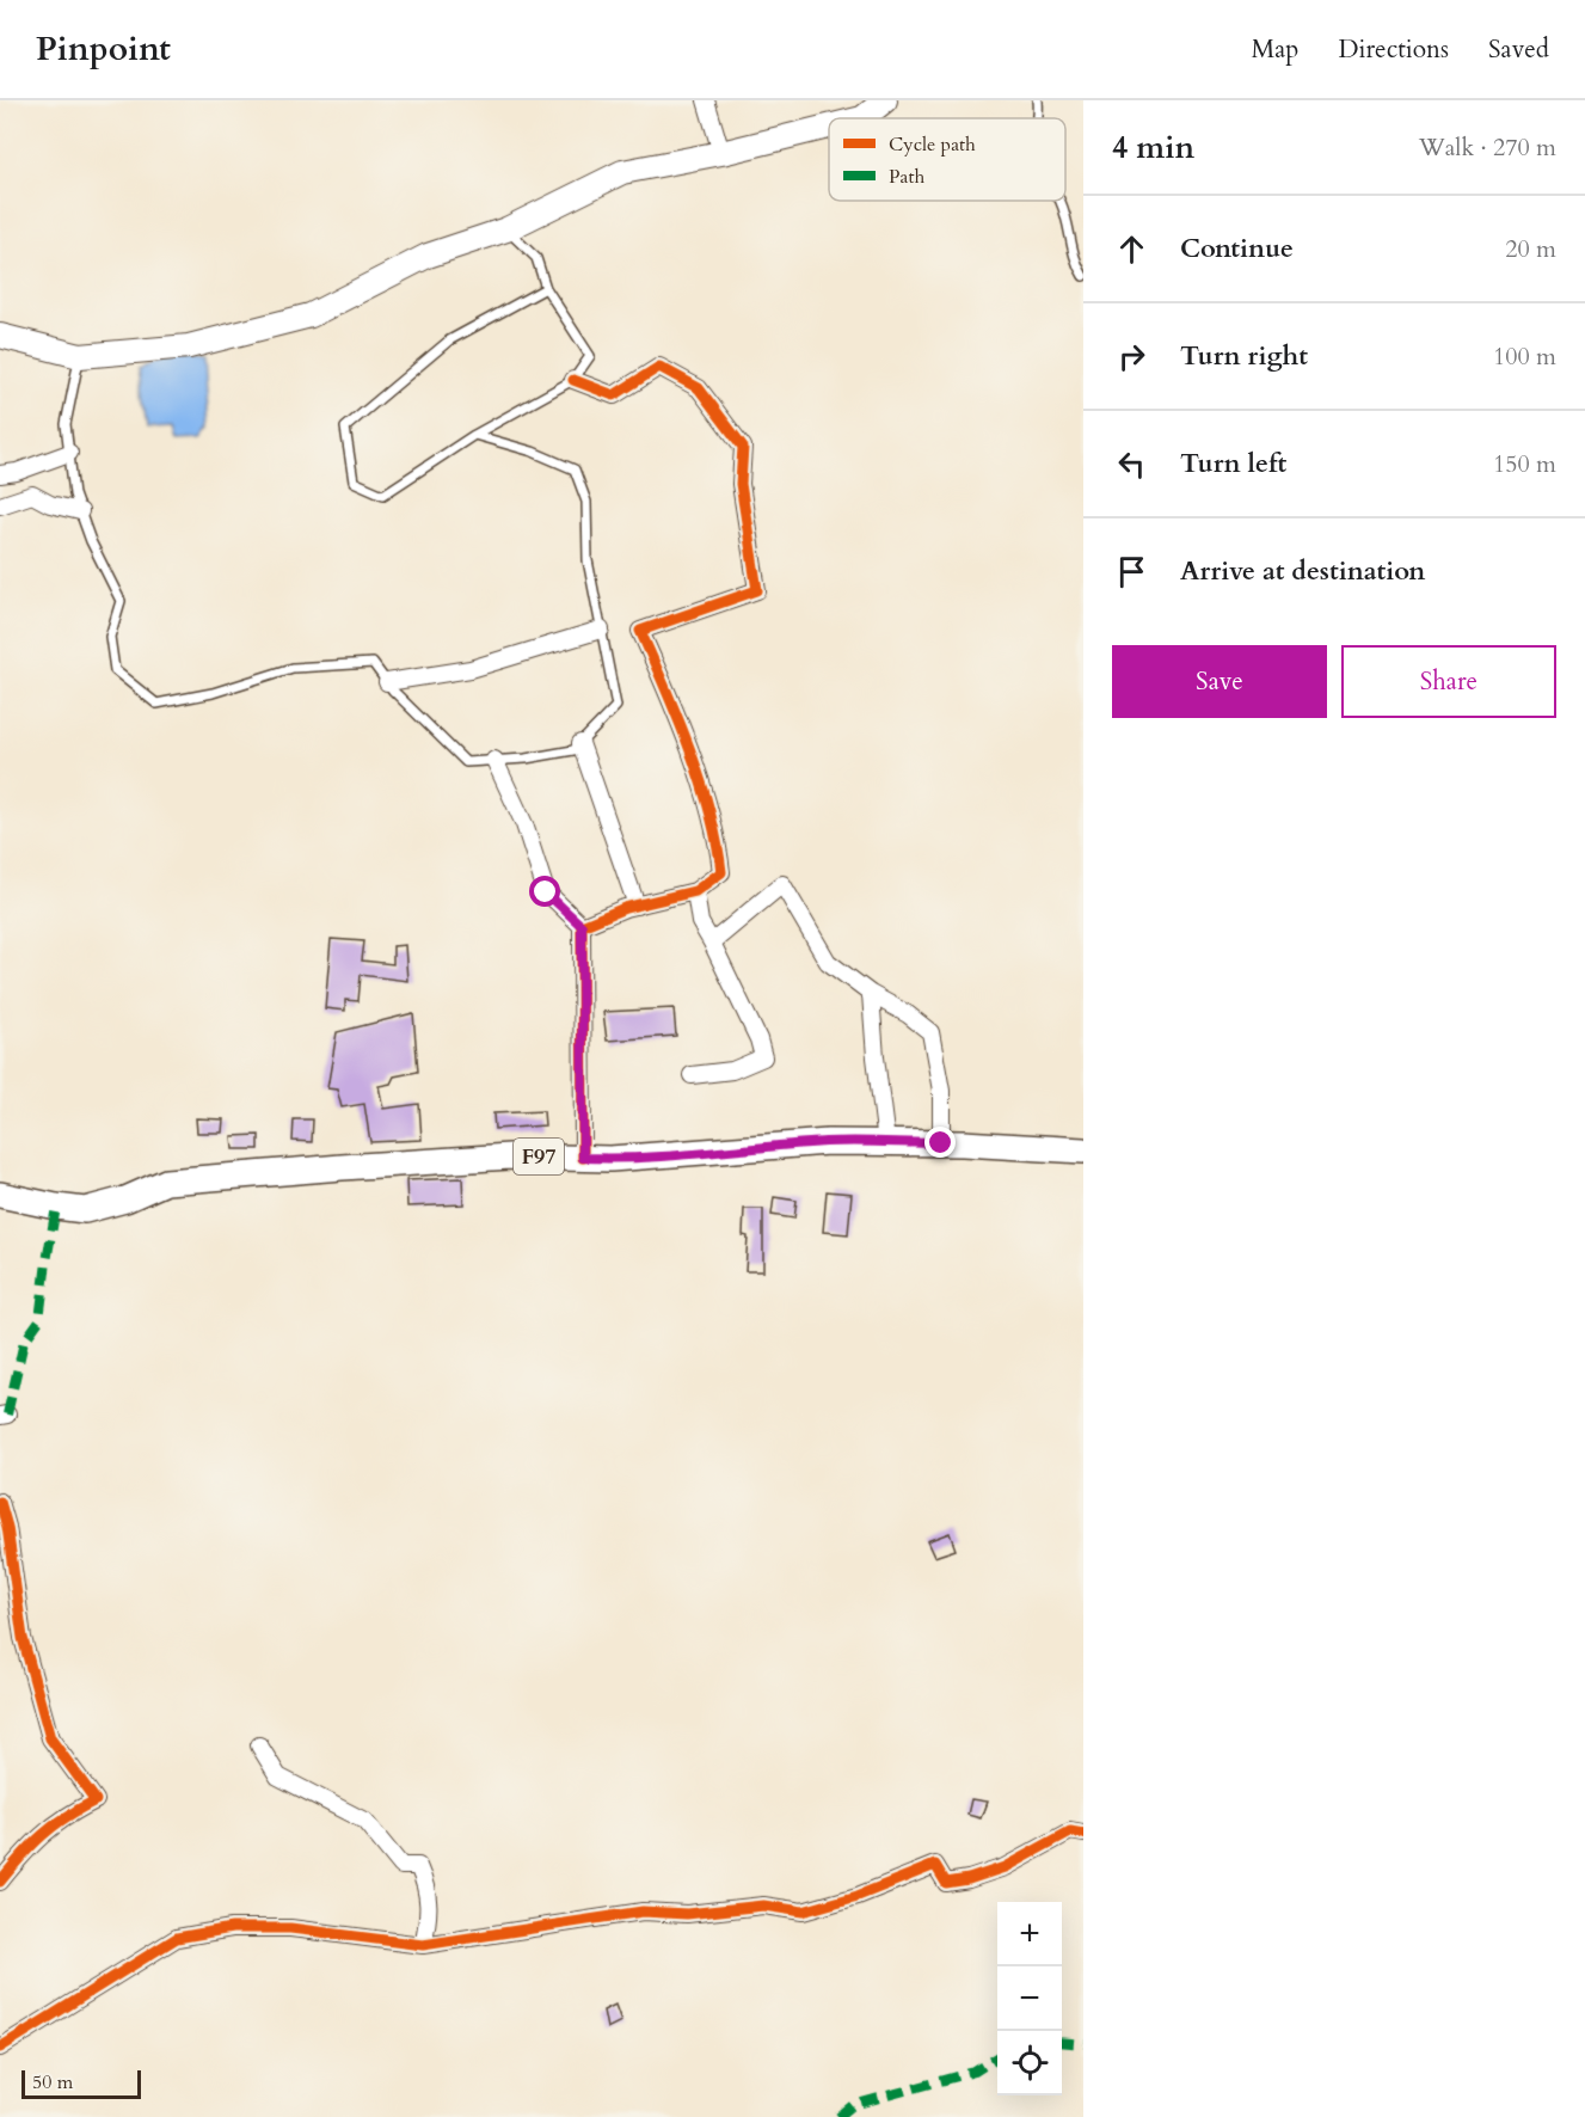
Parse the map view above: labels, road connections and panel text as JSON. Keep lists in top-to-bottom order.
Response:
{
  "streets": {
    "main road": ["F97"]
  },
  "legend": ["Cycle path", "Path"],
  "scale_bar": "50 m",
  "page": {
    "header": "Pinpoint",
    "nav": ["Map", "Directions", "Saved"],
    "heading": ["4 min", "Walk · 270 m"],
    "list": [
      ["Continue", "20 m"],
      ["Turn right", "100 m"],
      ["Turn left", "150 m"],
      "Arrive at destination"
    ],
    "buttons": ["Save", "Share"],
    "map_buttons": ["+", "−"],
    "scale": "50 m"
  }
}
